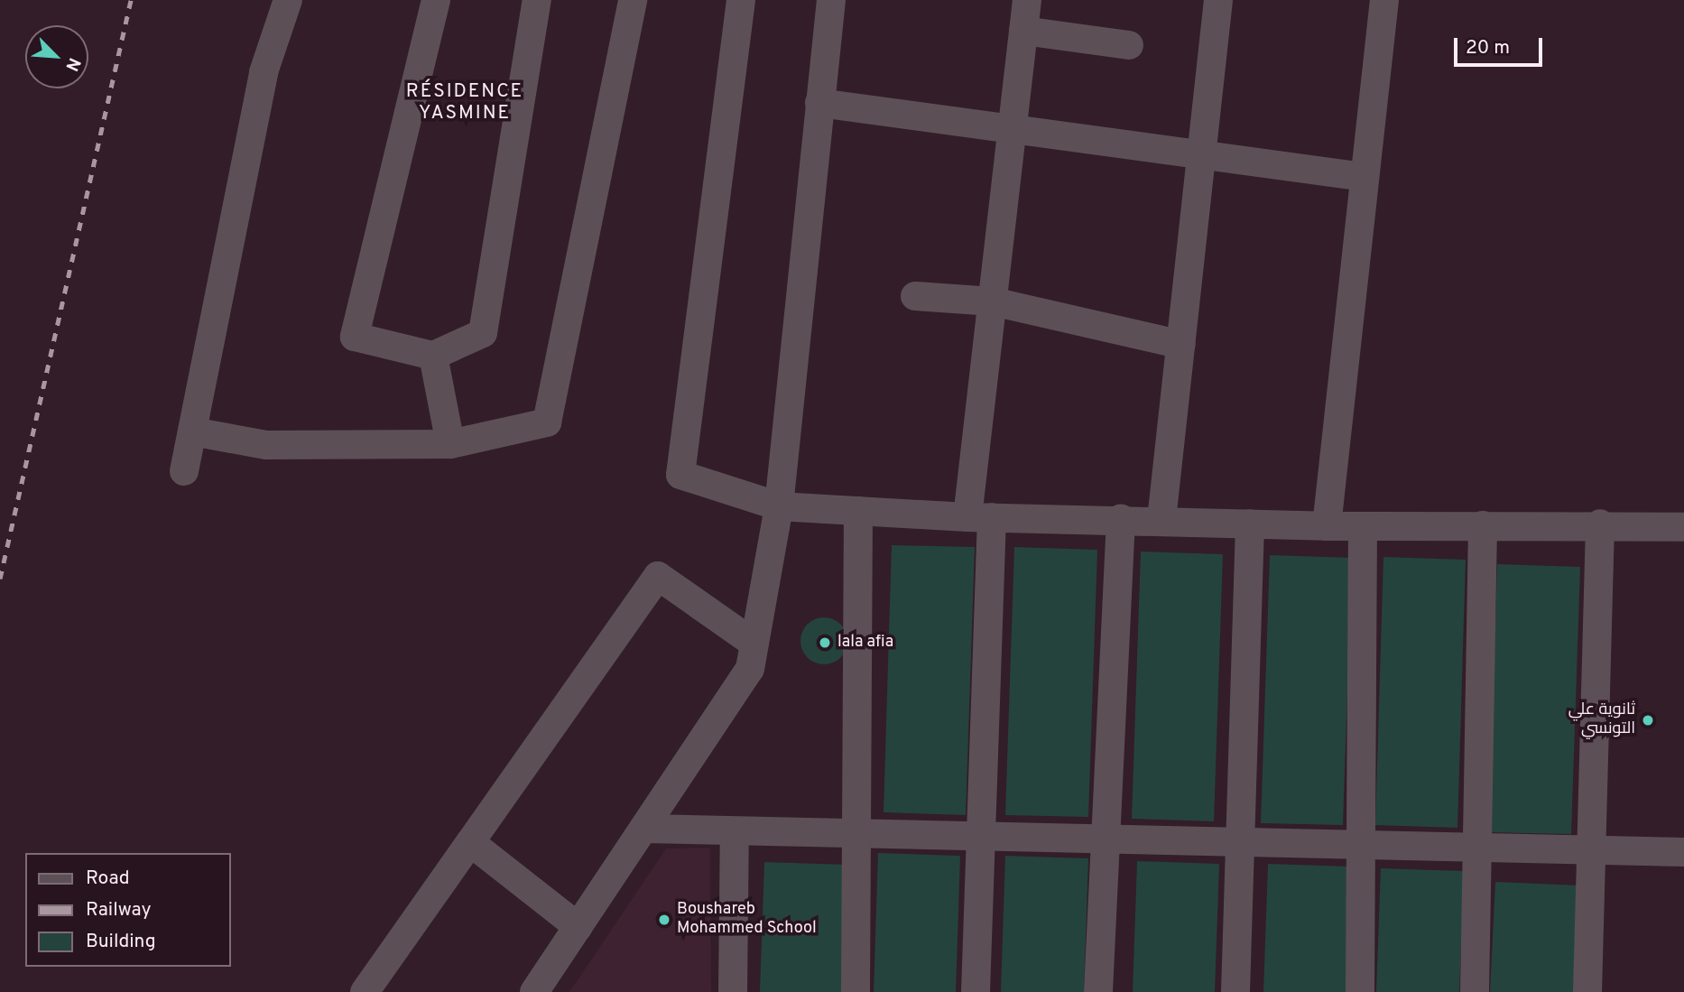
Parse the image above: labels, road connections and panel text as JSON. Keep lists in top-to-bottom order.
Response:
{
  "districts": ["RÉSIDENCE YASMINE"],
  "places": ["lala afia", "ثانوية علي التونسي", "Boushareb Mohammed School"],
  "legend": ["Road", "Railway", "Building"],
  "scale_bar": "20 m",
  "north": "bottom right"
}
